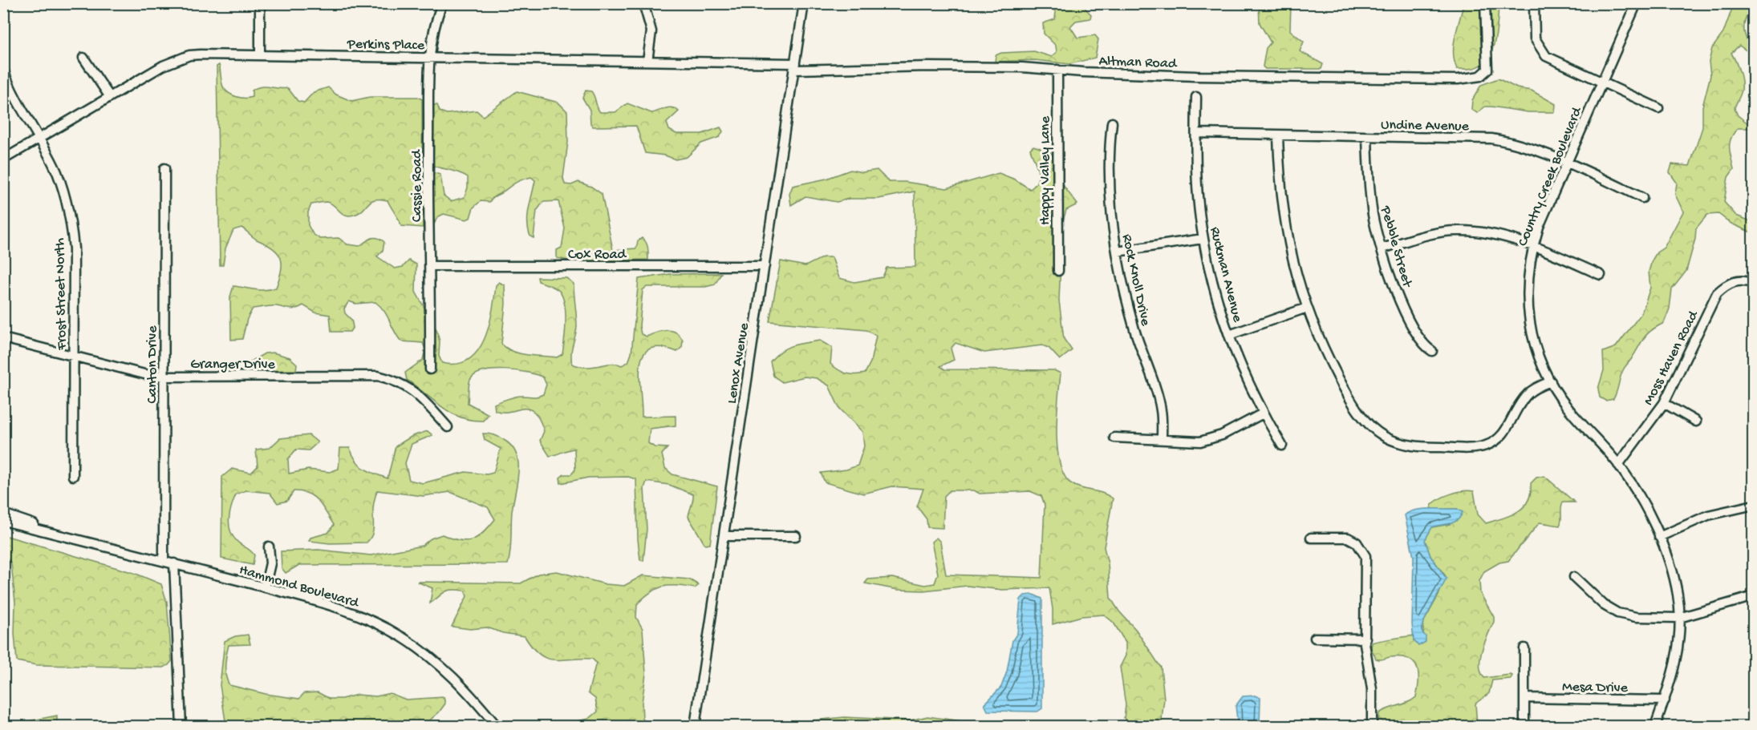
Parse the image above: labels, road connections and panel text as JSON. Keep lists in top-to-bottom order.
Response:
{
  "streets": {
    "street": [
      "Perkins Place",
      "Altman Road",
      "Undine Avenue",
      "Happy Valley Lane",
      "Country Creek Boulevard",
      "Cassie Road",
      "Pebble Street",
      "Cox Road",
      "Ruckman Avenue",
      "Rock Knoll Drive",
      "Frost Street North",
      "Moss Haven Road",
      "Granger Drive",
      "Lenox Avenue",
      "Canton Drive",
      "Hammond Boulevard",
      "Mesa Drive"
    ]
  },
  "crossings": [
    ["Perkins Place", "Altman Road"],
    ["Perkins Place", "Cassie Road"],
    ["Perkins Place", "Frost Street North"],
    ["Perkins Place", "Lenox Avenue"],
    ["Altman Road", "Happy Valley Lane"],
    ["Altman Road", "Lenox Avenue"],
    ["Undine Avenue", "Country Creek Boulevard"],
    ["Undine Avenue", "Pebble Street"],
    ["Undine Avenue", "Ruckman Avenue"],
    ["Country Creek Boulevard", "Moss Haven Road"],
    ["Country Creek Boulevard", "Mesa Drive"],
    ["Cassie Road", "Cox Road"],
    ["Cox Road", "Lenox Avenue"],
    ["Frost Street North", "Granger Drive"],
    ["Granger Drive", "Canton Drive"],
    ["Canton Drive", "Hammond Boulevard"]
  ]
}
